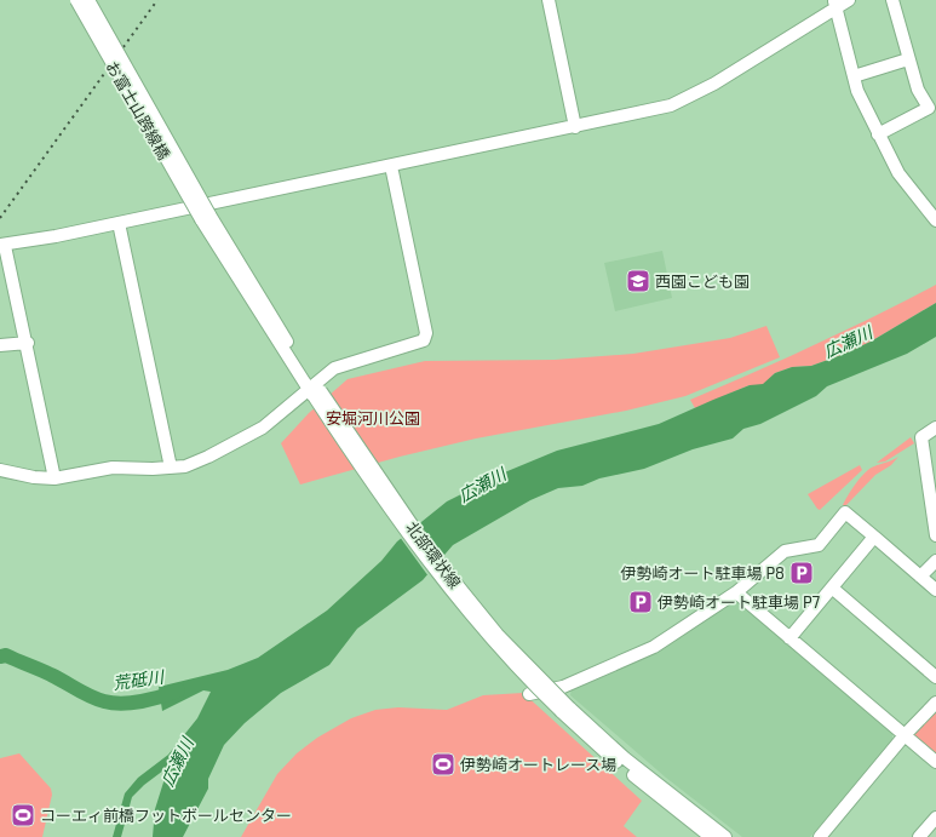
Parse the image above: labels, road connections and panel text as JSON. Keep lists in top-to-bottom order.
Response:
{
  "streets": {
    "street": ["お富士山跨線橋", "北部環状線"]
  },
  "crossings": [
    ["お富士山跨線橋", "北部環状線"]
  ],
  "water": ["広瀬川", "荒砥川"],
  "parks": ["安堀河川公園"],
  "places": {
    "school or university": ["西園こども園"],
    "parking": ["伊勢崎オート駐車場 P8", "伊勢崎オート駐車場 P7"],
    "sports": ["伊勢崎オートレース場", "コーエィ前橋フットボールセンター"]
  }
}
